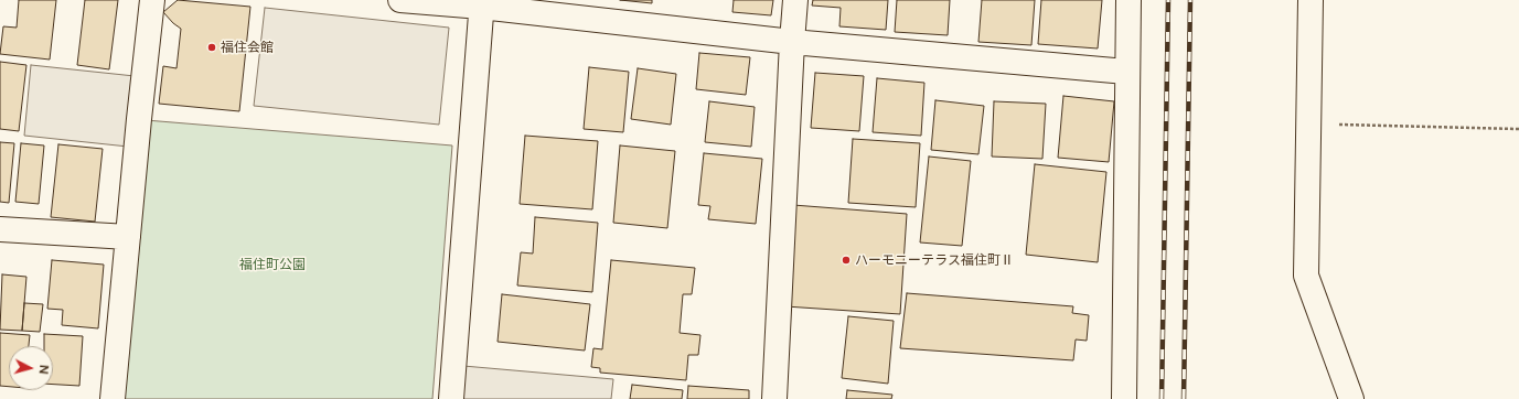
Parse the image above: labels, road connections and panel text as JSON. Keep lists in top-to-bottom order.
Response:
{
  "parks": ["福住町公園"],
  "places": ["福住会館", "ハーモニーテラス福住町Ⅱ"],
  "north": "right"
}
